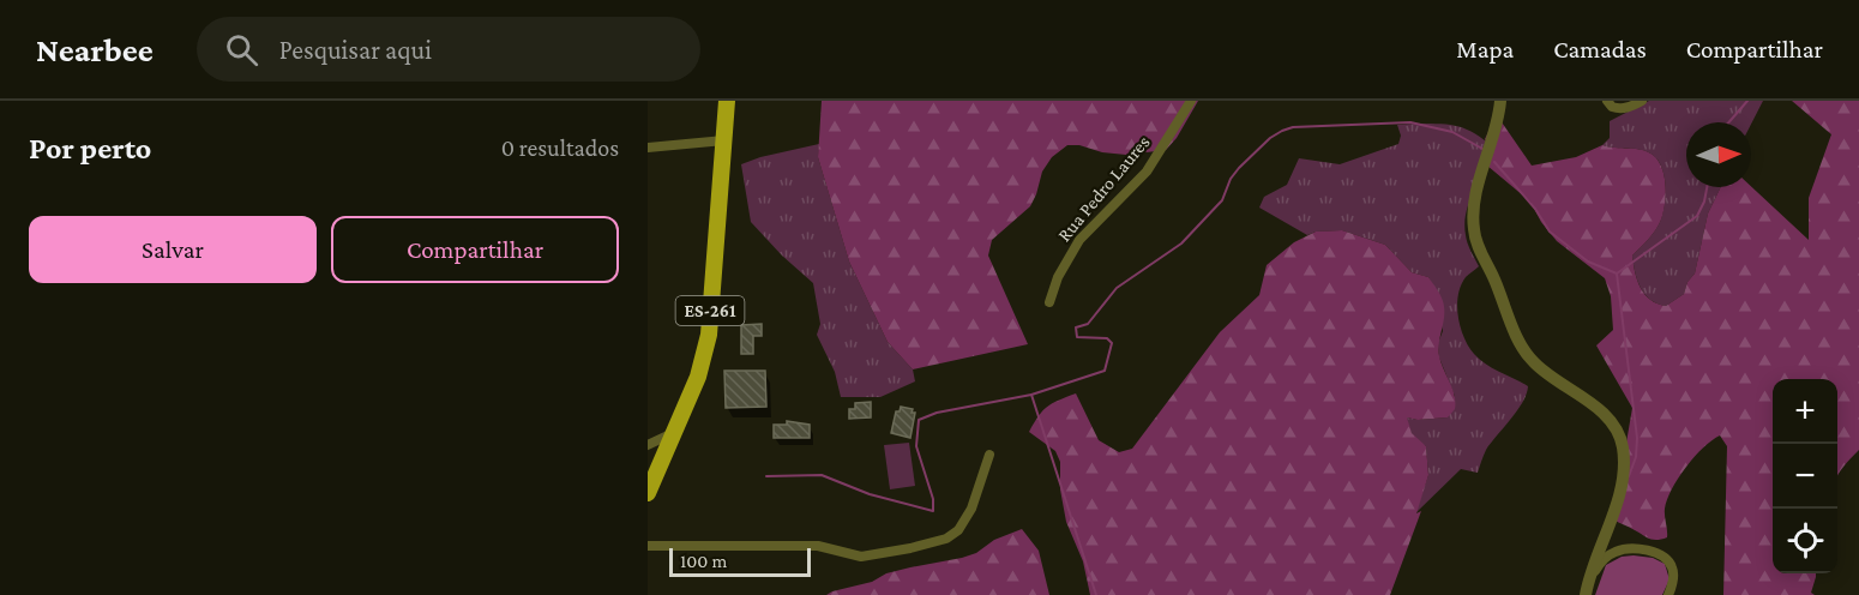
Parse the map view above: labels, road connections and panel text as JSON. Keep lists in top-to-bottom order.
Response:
{
  "streets": {
    "main road": ["ES-261"],
    "street": ["Rua Pedro Laures"]
  },
  "scale_bar": "100 m",
  "north": "right",
  "page": {
    "header": "Nearbee",
    "search": "Pesquisar aqui",
    "nav": ["Mapa", "Camadas", "Compartilhar"],
    "heading": ["Por perto", "0 resultados"],
    "buttons": ["Salvar", "Compartilhar"],
    "map_buttons": ["+", "−"],
    "scale": "100 m"
  }
}
